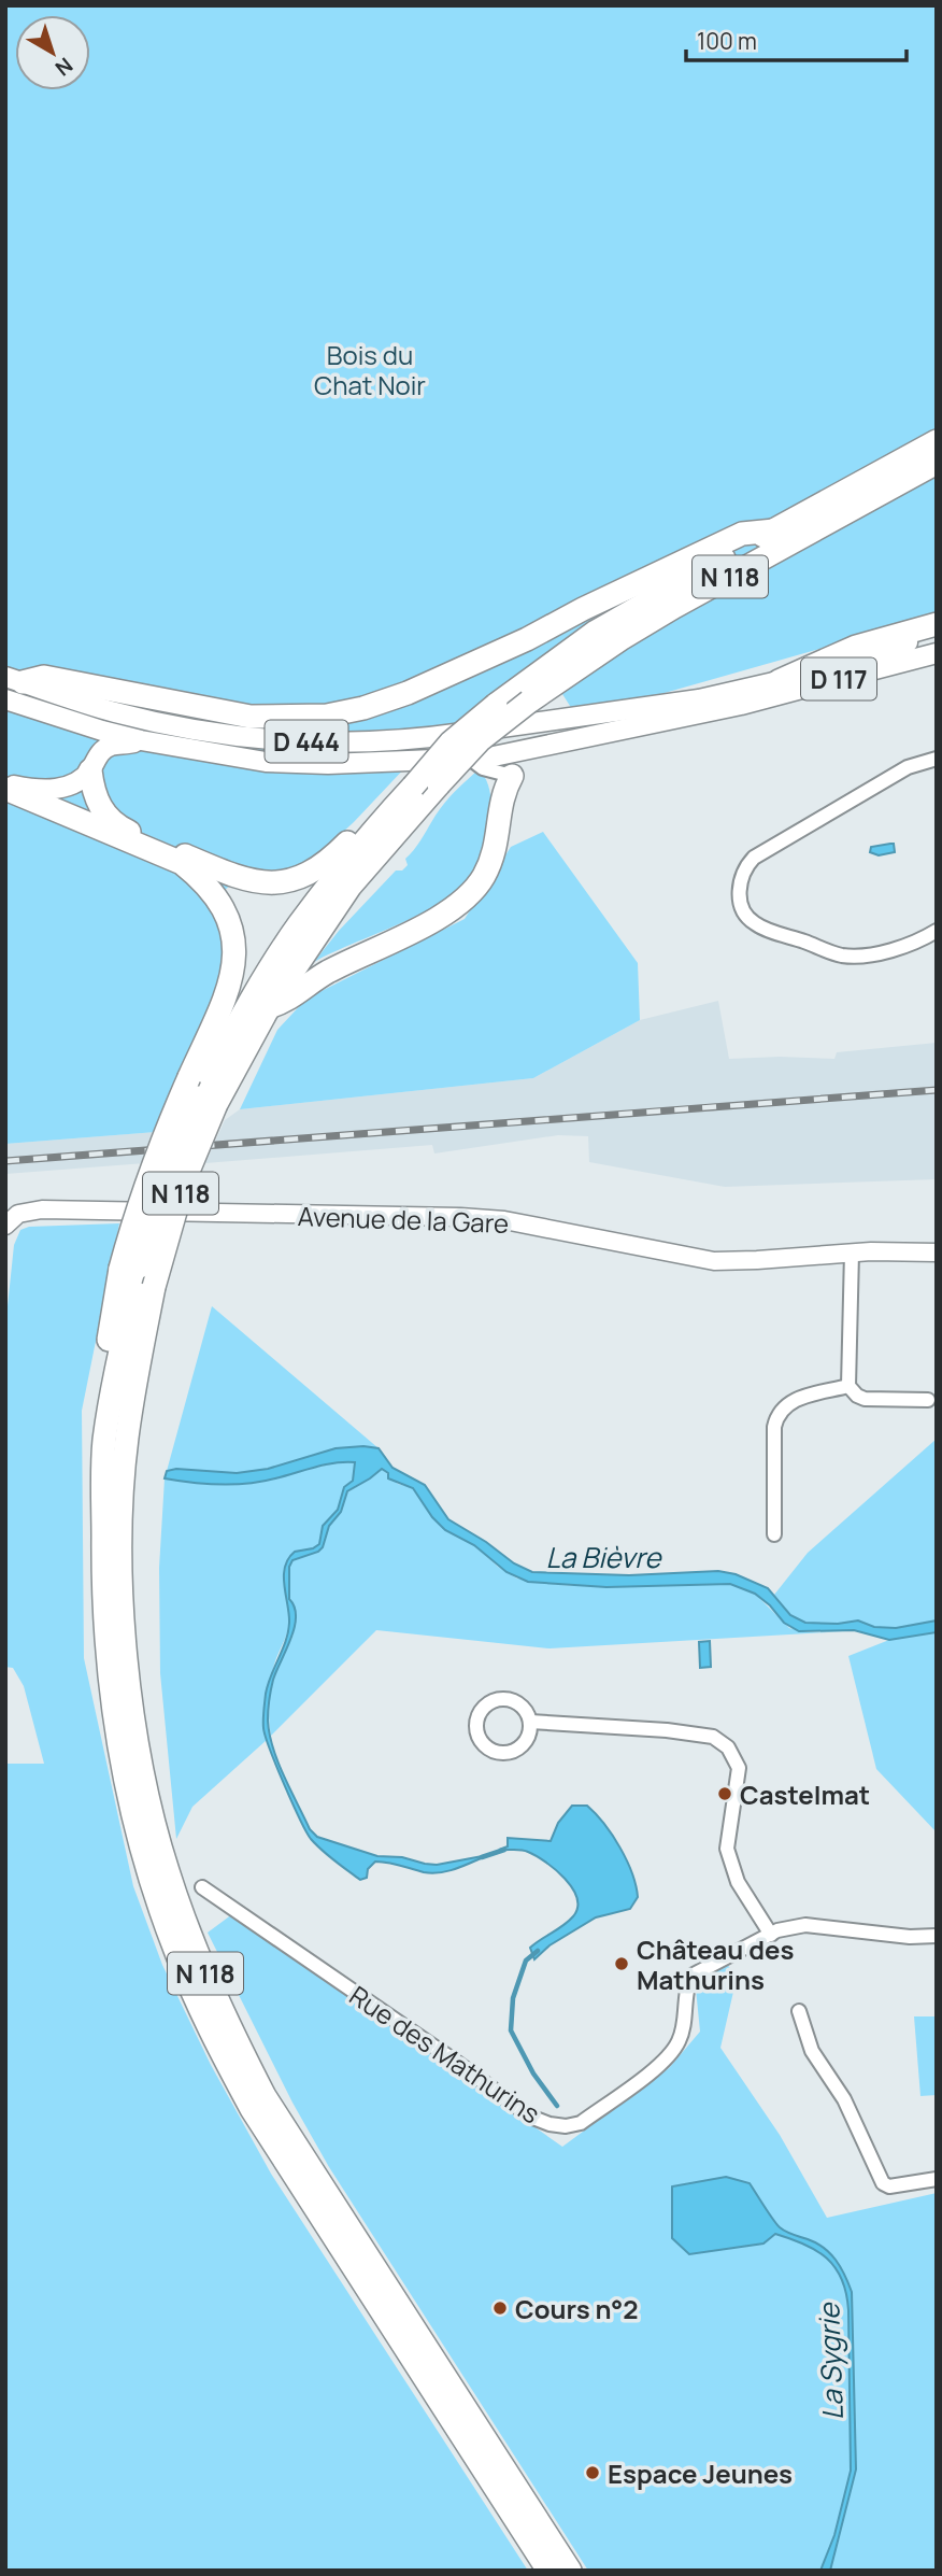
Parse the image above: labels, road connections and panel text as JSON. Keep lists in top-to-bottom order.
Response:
{
  "streets": {
    "highway": ["N 118"],
    "main road": ["D 117", "D 444"],
    "street": ["Avenue de la Gare", "Rue des Mathurins"]
  },
  "crossings": [
    ["D 117", "D 444"]
  ],
  "water": ["La Bièvre", "La Sygrie"],
  "parks": ["Bois du Chat Noir"],
  "places": [
    "Castelmat",
    "Château des Mathurins",
    "Cours n°2",
    "Espace Jeunes"
  ],
  "scale_bar": "100 m",
  "north": "bottom right"
}
